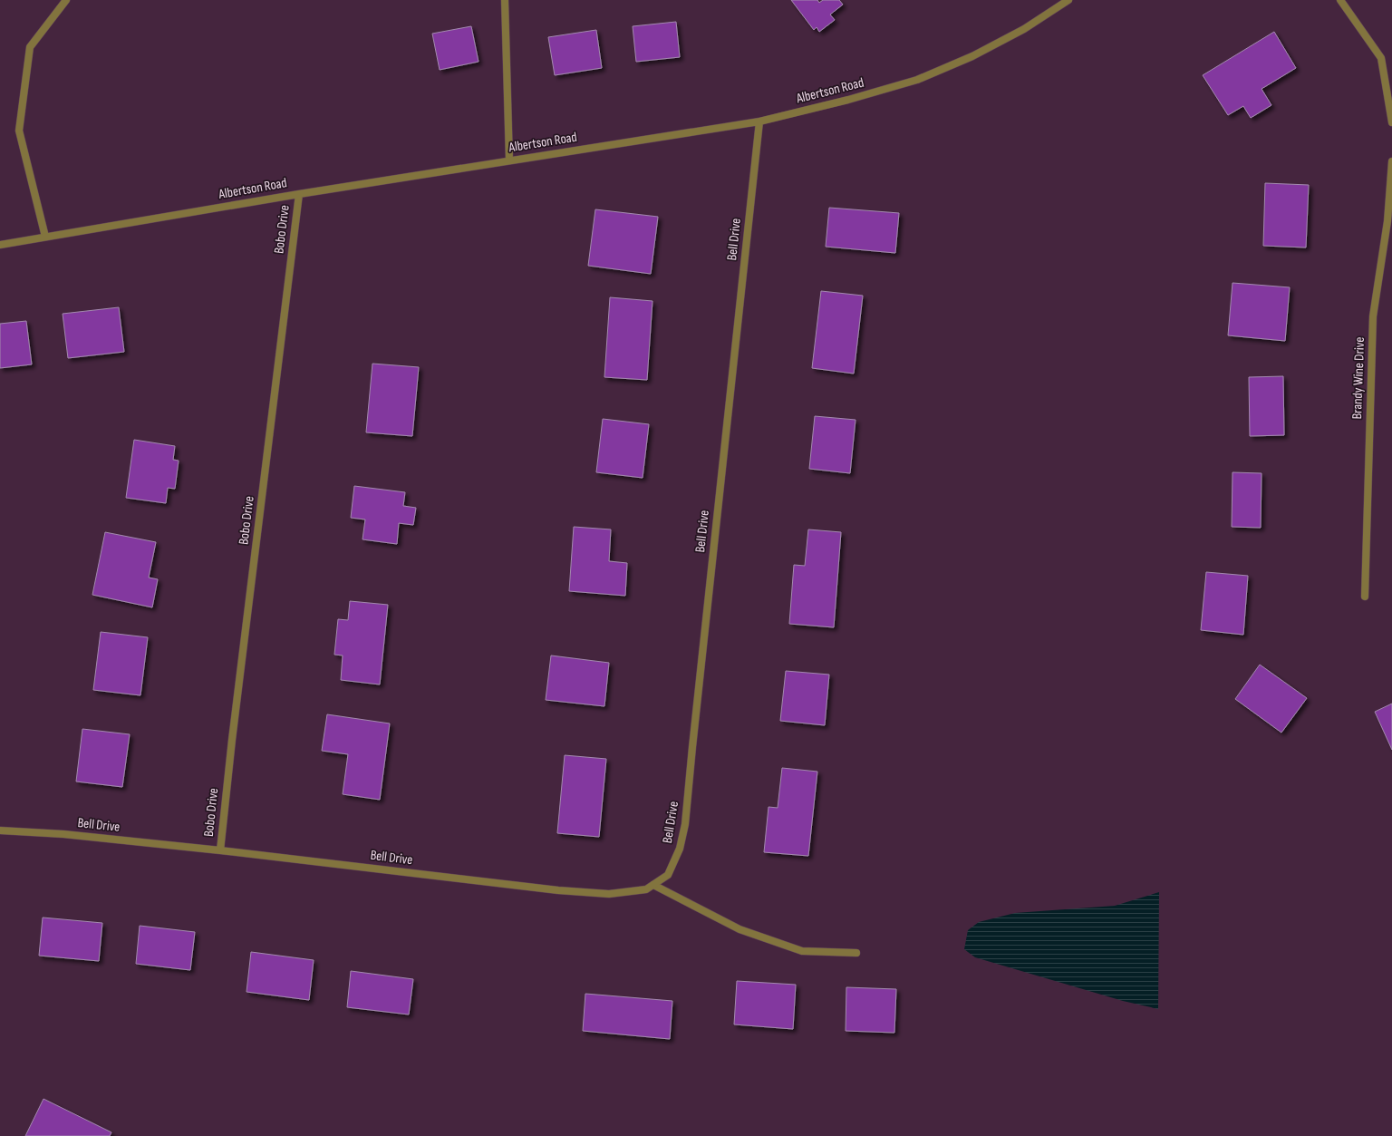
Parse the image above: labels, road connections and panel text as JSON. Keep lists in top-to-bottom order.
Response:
{
  "streets": {
    "street": [
      "Albertson Road",
      "Bobo Drive",
      "Bell Drive",
      "Brandy Wine Drive"
    ]
  },
  "crossings": [
    ["Albertson Road", "Bobo Drive"],
    ["Albertson Road", "Bell Drive"],
    ["Bobo Drive", "Bell Drive"]
  ]
}
